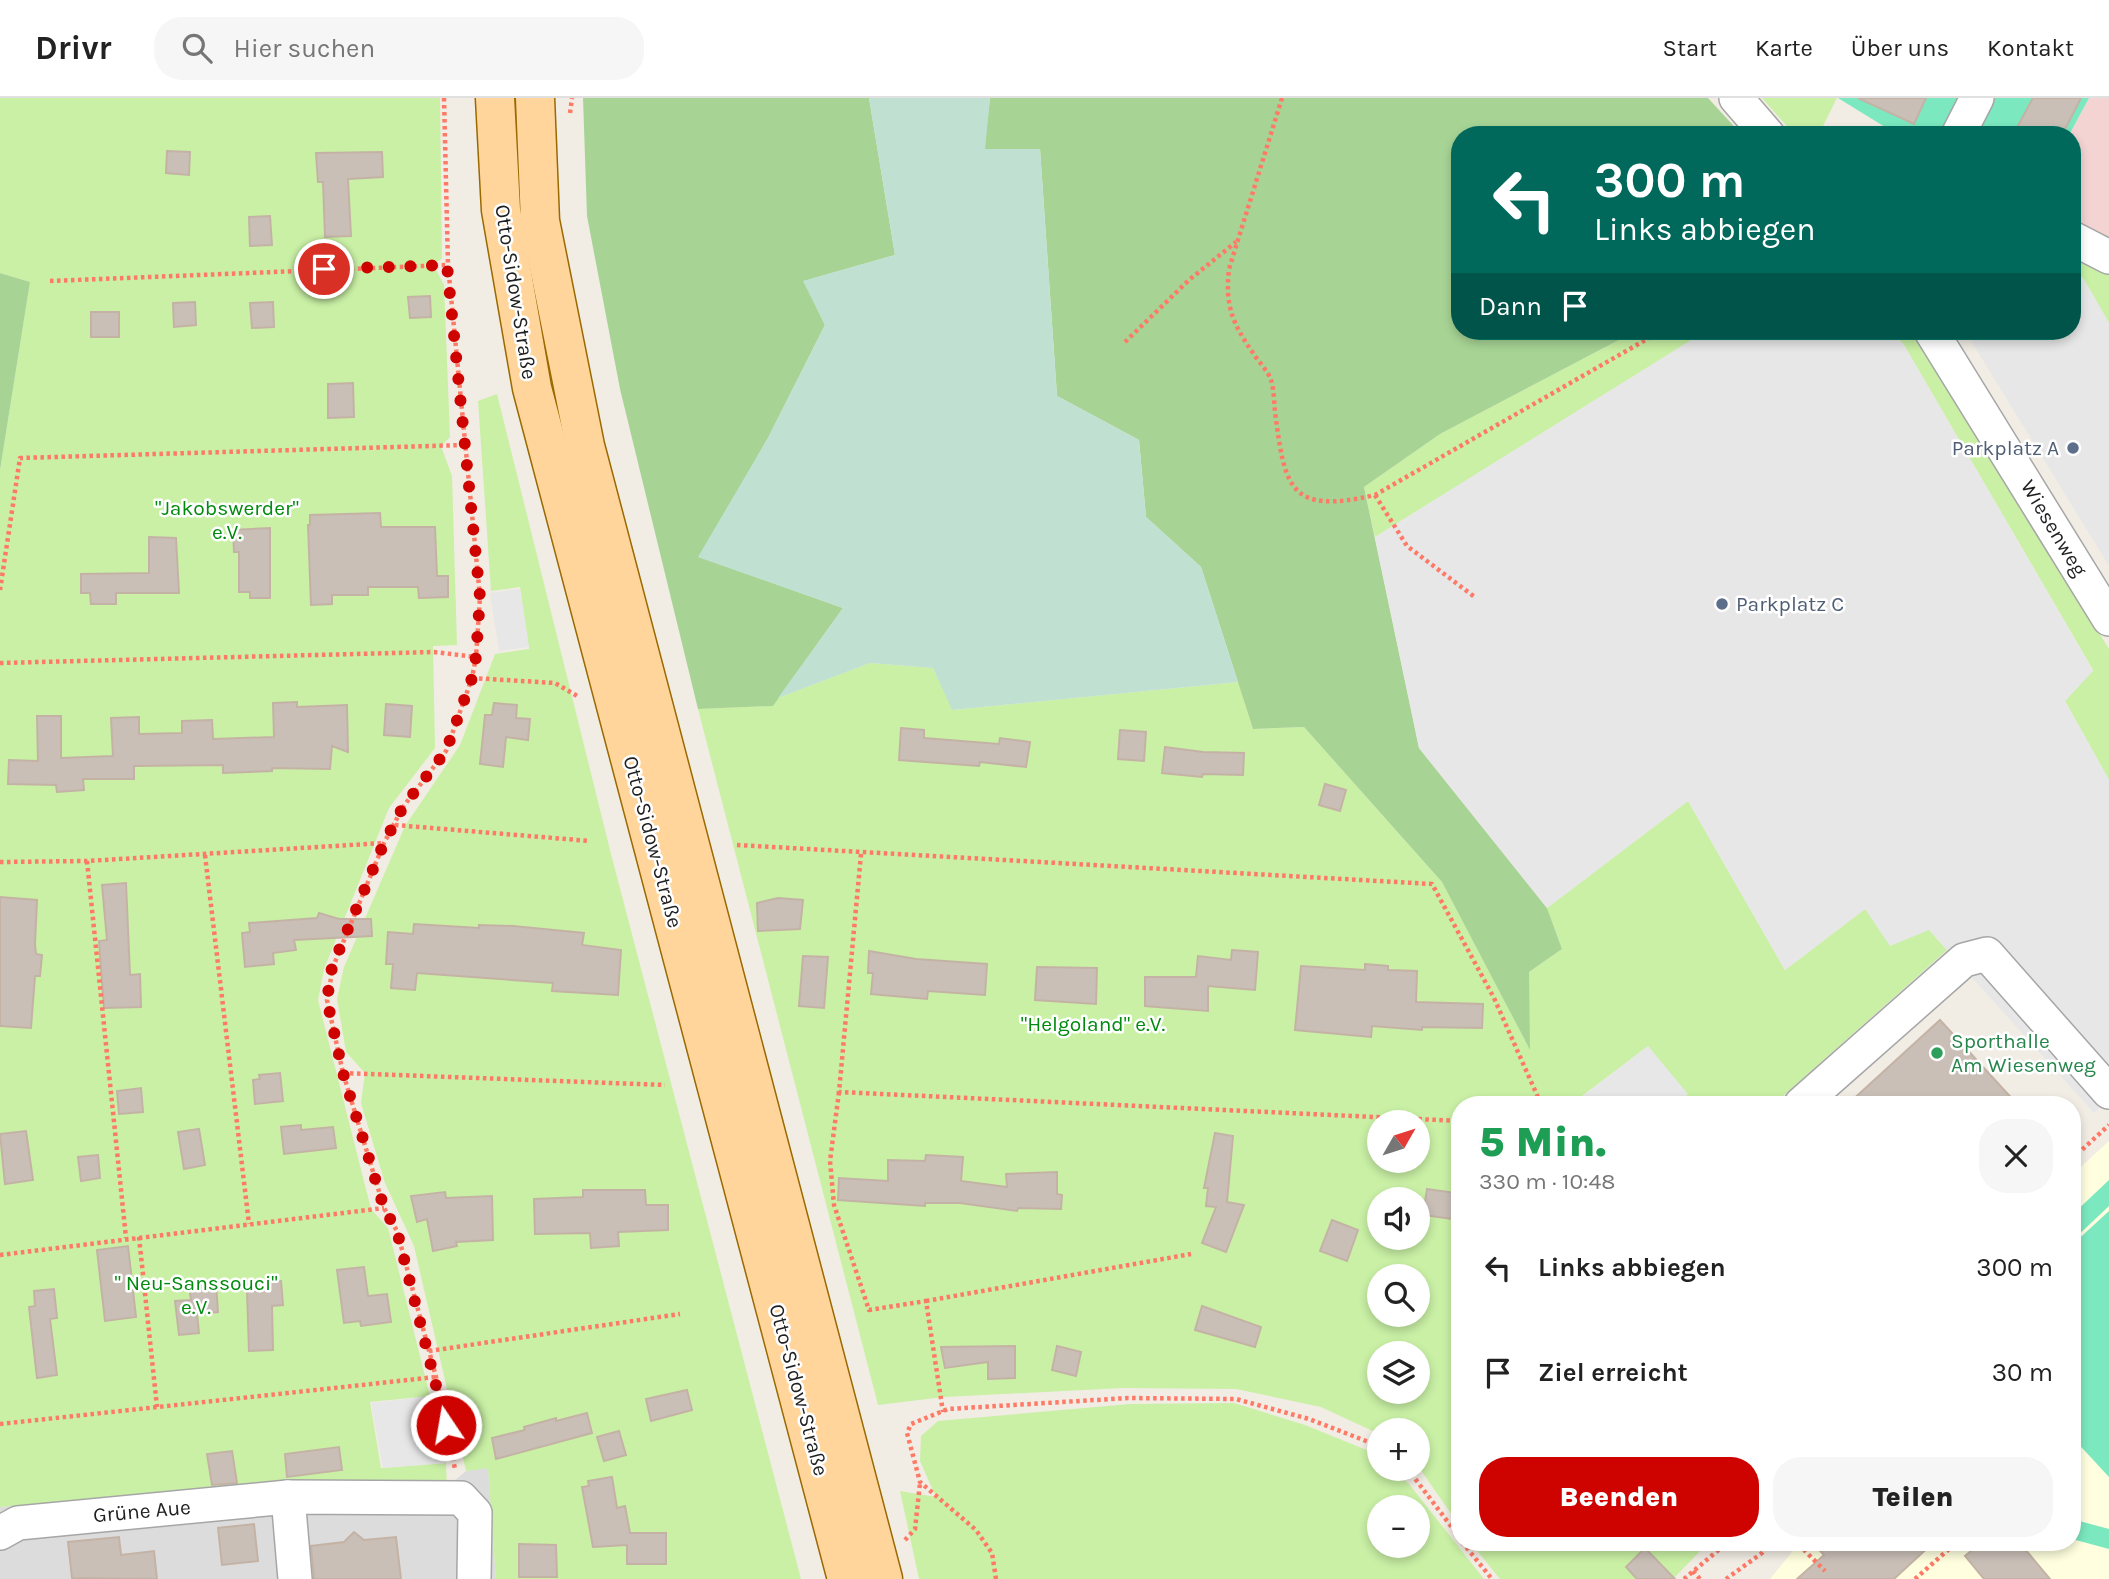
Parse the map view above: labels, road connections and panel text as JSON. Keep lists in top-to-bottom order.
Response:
{
  "streets": {
    "main road": ["Otto-Sidow-Straße"],
    "street": ["Wiesenweg", "Grüne Aue"]
  },
  "parks": ["\"Jakobswerder\" e.V.", "\"Helgoland\" e.V.", "\" Neu-Sanssouci\" e.V."],
  "places": ["Parkplatz A", "Parkplatz C", "Sporthalle Am Wiesenweg"],
  "north": "top right",
  "page": {
    "header": "Drivr",
    "search": "Hier suchen",
    "nav": [
      "Start",
      "Karte",
      "Über uns",
      "Kontakt"
    ],
    "turn": ["300 m", "Links abbiegen"],
    "then": "Dann",
    "heading": ["5 Min.", "330 m · 10:48"],
    "map_buttons": ["+", "−"],
    "list": [
      {
        "name": "Links abbiegen",
        "value": "300 m"
      },
      {
        "name": "Ziel erreicht",
        "value": "30 m"
      }
    ],
    "buttons": ["Beenden", "Teilen"]
  }
}
